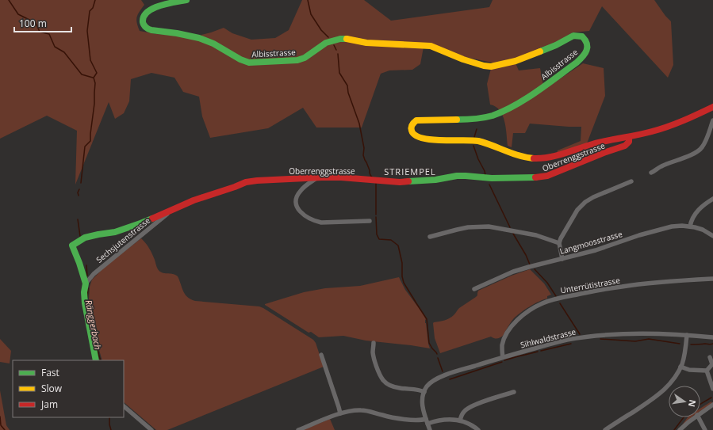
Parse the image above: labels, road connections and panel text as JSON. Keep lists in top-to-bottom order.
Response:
{
  "streets": {
    "main road": ["Albisstrasse", "Oberrenggstrasse"],
    "street": [
      "Sechsjutenstrasse",
      "Langmoosstrasse",
      "Unterrütistrasse",
      "Sihlwaldstrasse"
    ]
  },
  "crossings": [
    ["Albisstrasse", "Oberrenggstrasse"],
    ["Oberrenggstrasse", "Sechsjutenstrasse"],
    ["Unterrütistrasse", "Sihlwaldstrasse"]
  ],
  "districts": ["STRIEMPEL"],
  "water": ["Ränggerbach"],
  "legend": ["Fast", "Slow", "Jam"],
  "scale_bar": "100 m",
  "north": "right"
}
